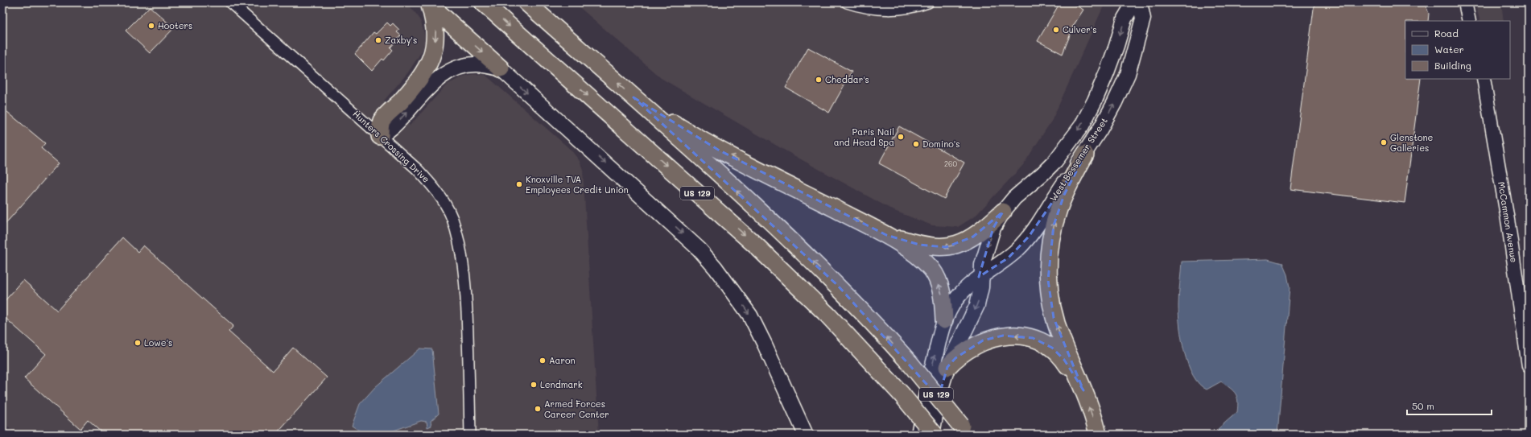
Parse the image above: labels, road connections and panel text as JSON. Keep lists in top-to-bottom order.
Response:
{
  "streets": {
    "highway": ["US 129"],
    "main road": ["West Bessemer Street"],
    "street": ["Hunters Crossing Drive", "McCammon Avenue"]
  },
  "crossings": [
    ["West Bessemer Street", "US 129"]
  ],
  "places": [
    "Hooters",
    "Culver's",
    "Zaxby's",
    "Cheddar's",
    "Paris Nail and Head Spa",
    "Glenstone Galleries",
    "Domino's",
    "Knoxville TVA Employees Credit Union",
    "Lowe's",
    "Aaron",
    "Lendmark",
    "Armed Forces Career Center"
  ],
  "house_numbers": ["260"],
  "legend": ["Road", "Water", "Building"],
  "scale_bar": "50 m"
}
